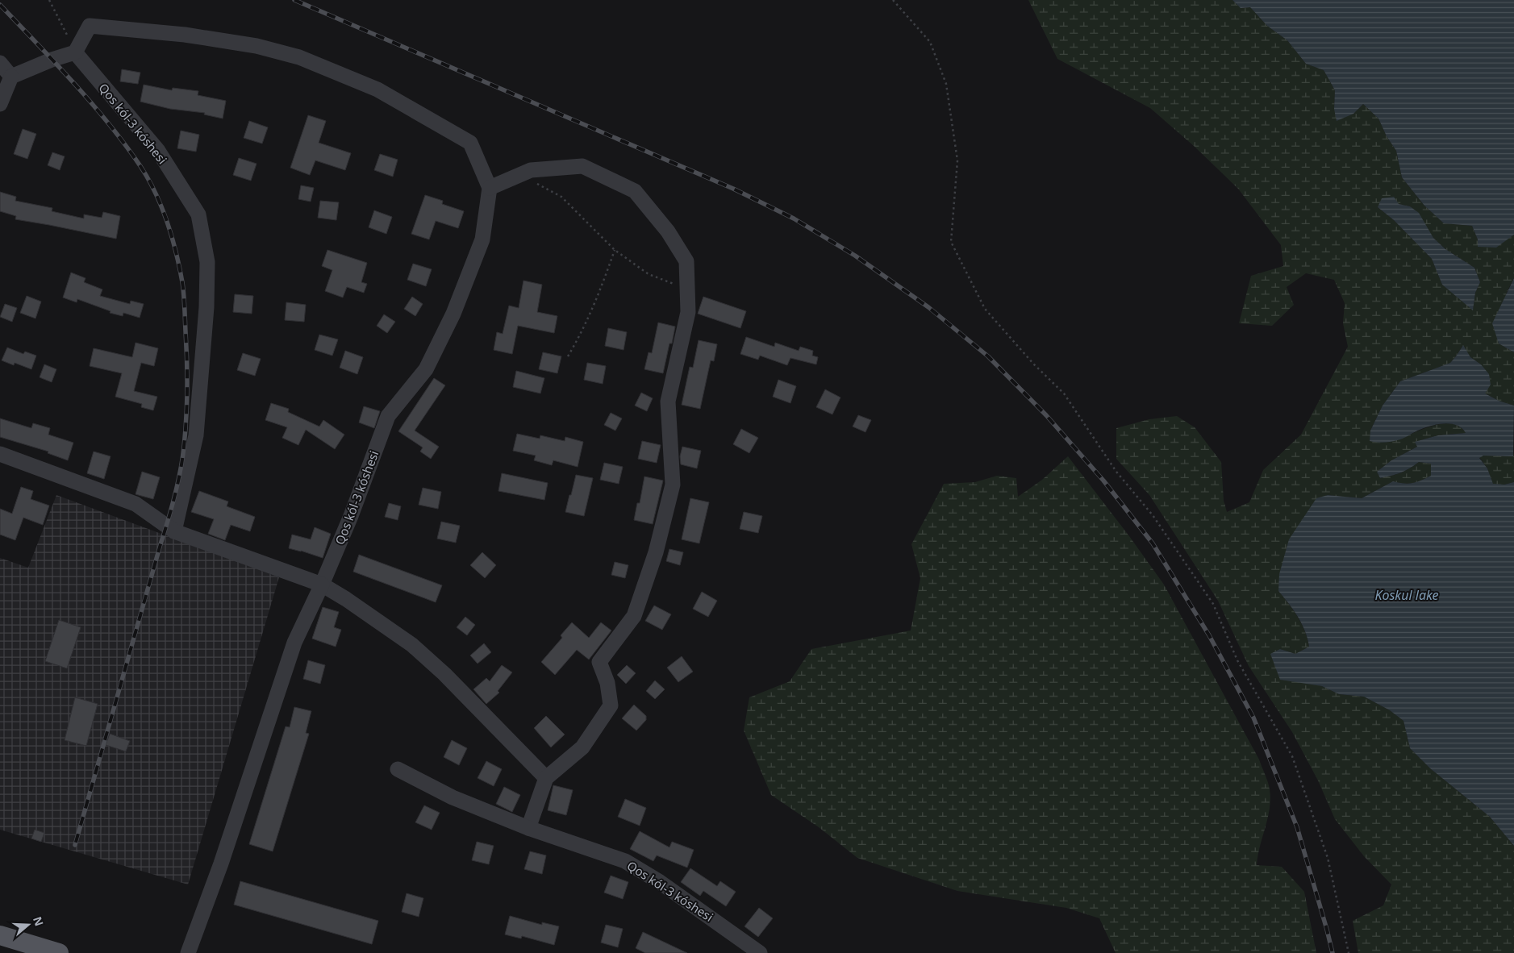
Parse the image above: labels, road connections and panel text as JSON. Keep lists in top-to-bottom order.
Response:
{
  "streets": {
    "street": ["Qos kól-3 kóshesi"]
  },
  "water": ["Koskul lake"],
  "north": "right"
}
